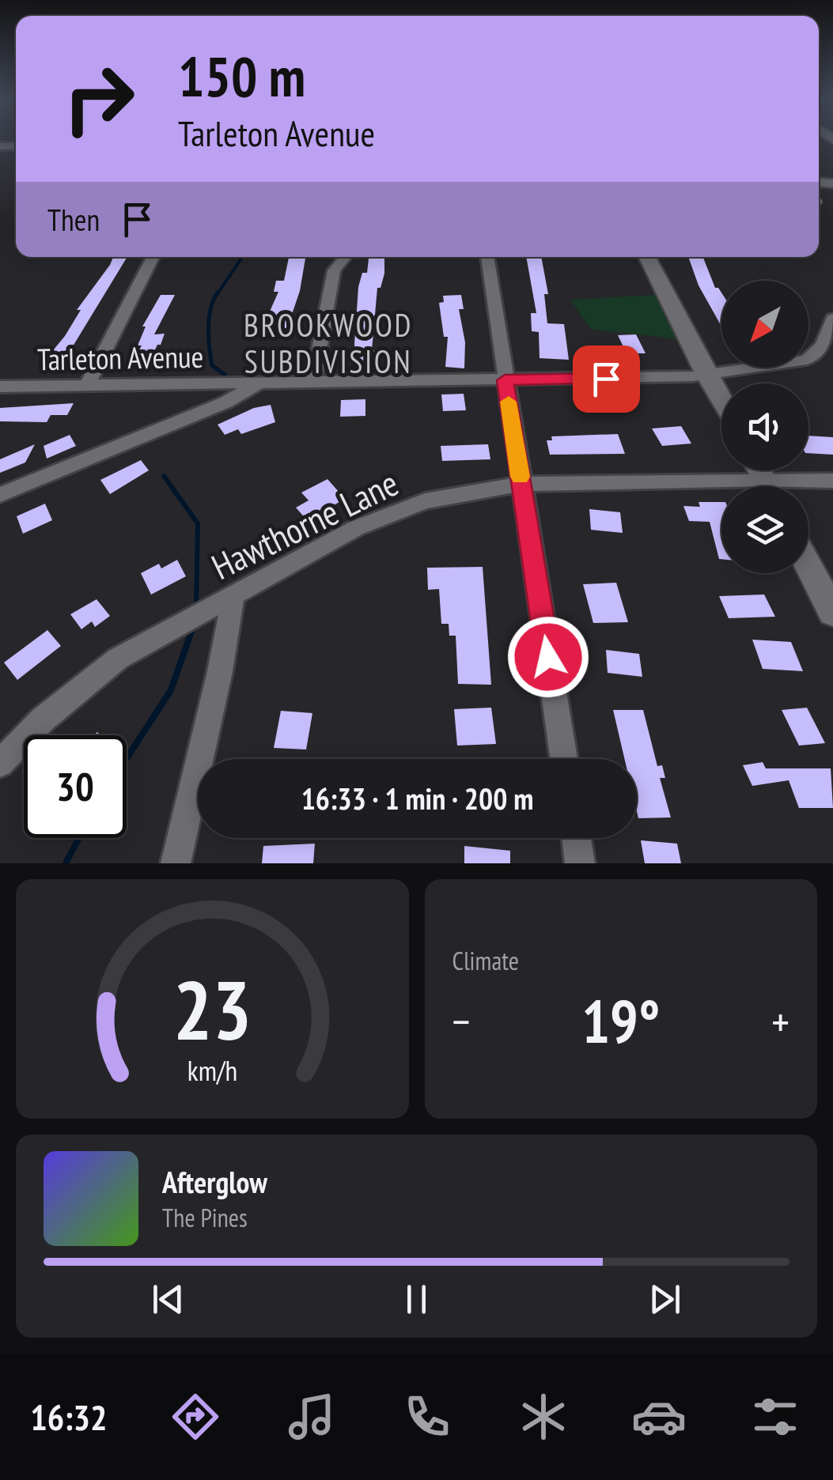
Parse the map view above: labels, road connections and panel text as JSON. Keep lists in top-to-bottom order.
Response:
{
  "streets": {
    "street": ["Tarleton Avenue", "Hawthorne Lane"]
  },
  "districts": ["BROOKWOOD SUBDIVISION"],
  "north": "bottom left",
  "page": {
    "turn": ["150 m", "Tarleton Avenue"],
    "then": "Then",
    "limit": "30",
    "trip": "16:33 · 1 min · 200 m",
    "tile": "Climate",
    "heat": ["−", "19°", "+"],
    "song": ["Afterglow", "The Pines"],
    "tabs": "16:32",
    "gauge": ["23", "km/h"]
  }
}
